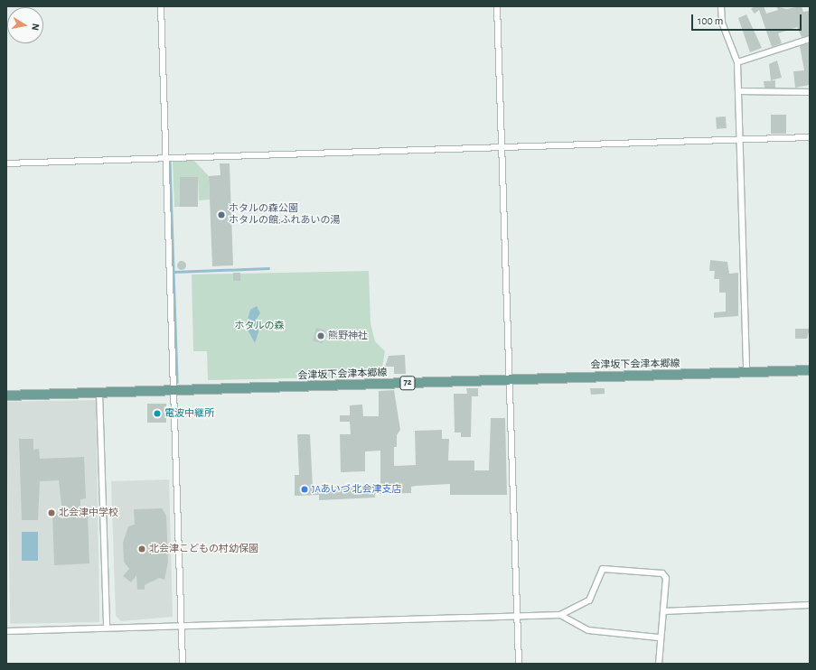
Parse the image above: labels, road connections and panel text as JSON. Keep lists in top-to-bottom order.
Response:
{
  "streets": {
    "main road": ["会津坂下会津本郷線", "72"]
  },
  "parks": ["ホタルの森"],
  "places": [
    "ホタルの森公園 ホタルの館;ふれあいの湯",
    "熊野神社",
    "電波中継所",
    "JAあいづ 北会津支店",
    "北会津中学校",
    "北会津こどもの村幼保園"
  ],
  "scale_bar": "100 m",
  "north": "right"
}
